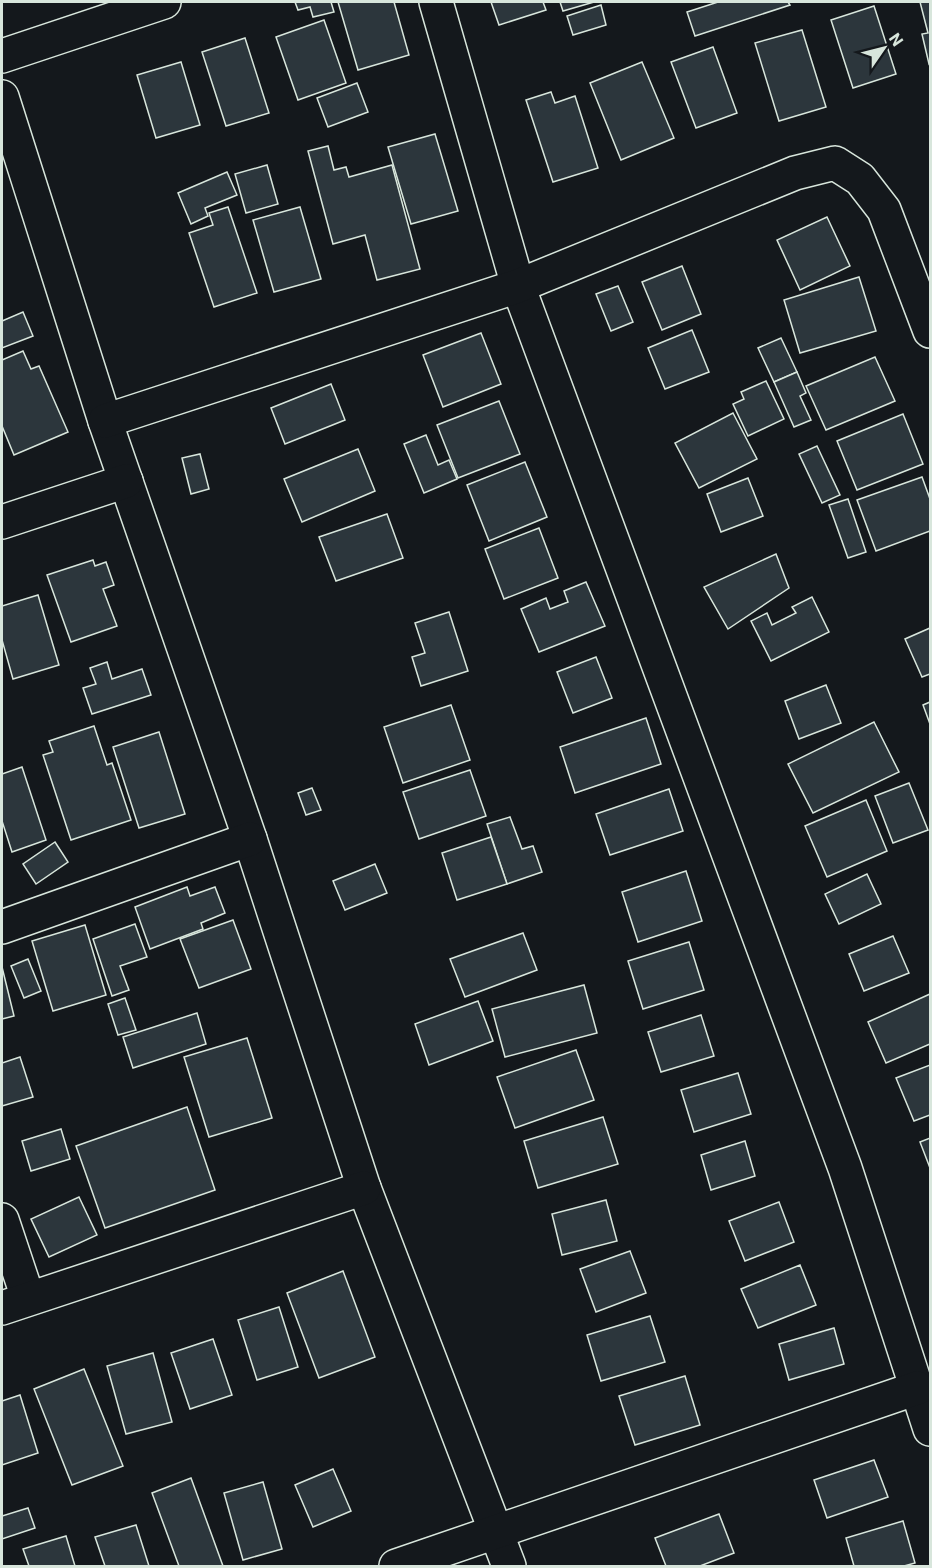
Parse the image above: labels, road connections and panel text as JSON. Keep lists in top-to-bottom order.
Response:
{
  "north": "top right"
}
